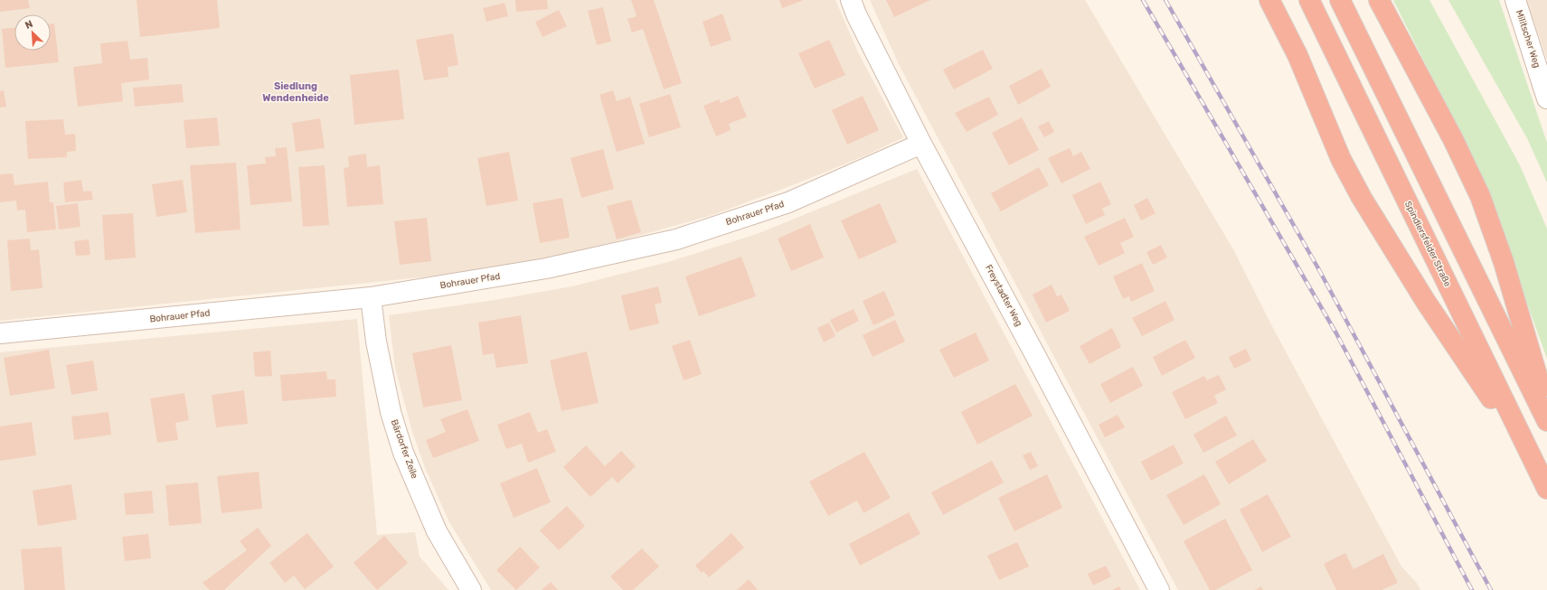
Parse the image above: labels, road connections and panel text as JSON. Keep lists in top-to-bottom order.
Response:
{
  "streets": {
    "highway": ["Spindlersfelder Straße"],
    "street": [
      "Militscher Weg",
      "Bohrauer Pfad",
      "Freystadter Weg",
      "Bärdorfer Zeile"
    ]
  },
  "crossings": [
    ["Bohrauer Pfad", "Freystadter Weg"],
    ["Bohrauer Pfad", "Bärdorfer Zeile"]
  ],
  "districts": ["Siedlung Wendenheide"],
  "north": "top left"
}
